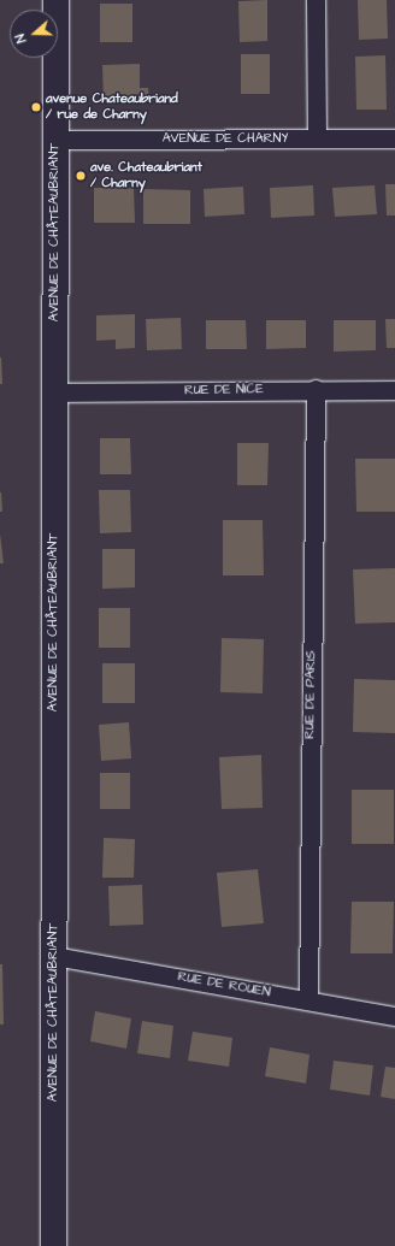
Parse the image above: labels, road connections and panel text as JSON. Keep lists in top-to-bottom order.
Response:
{
  "streets": {
    "street": [
      "AVENUE DE CHARNY",
      "AVENUE DE CHÂTEAUBRIANT",
      "RUE DE NICE",
      "RUE DE PARIS",
      "RUE DE ROUEN"
    ]
  },
  "crossings": [
    ["AVENUE DE CHARNY", "AVENUE DE CHÂTEAUBRIANT"],
    ["AVENUE DE CHÂTEAUBRIANT", "RUE DE NICE"],
    ["AVENUE DE CHÂTEAUBRIANT", "RUE DE ROUEN"],
    ["RUE DE NICE", "RUE DE PARIS"],
    ["RUE DE PARIS", "RUE DE ROUEN"]
  ],
  "places": ["avenue Chateaubriand / rue de Charny", "ave. Chateaubriant / Charny"],
  "north": "left"
}
